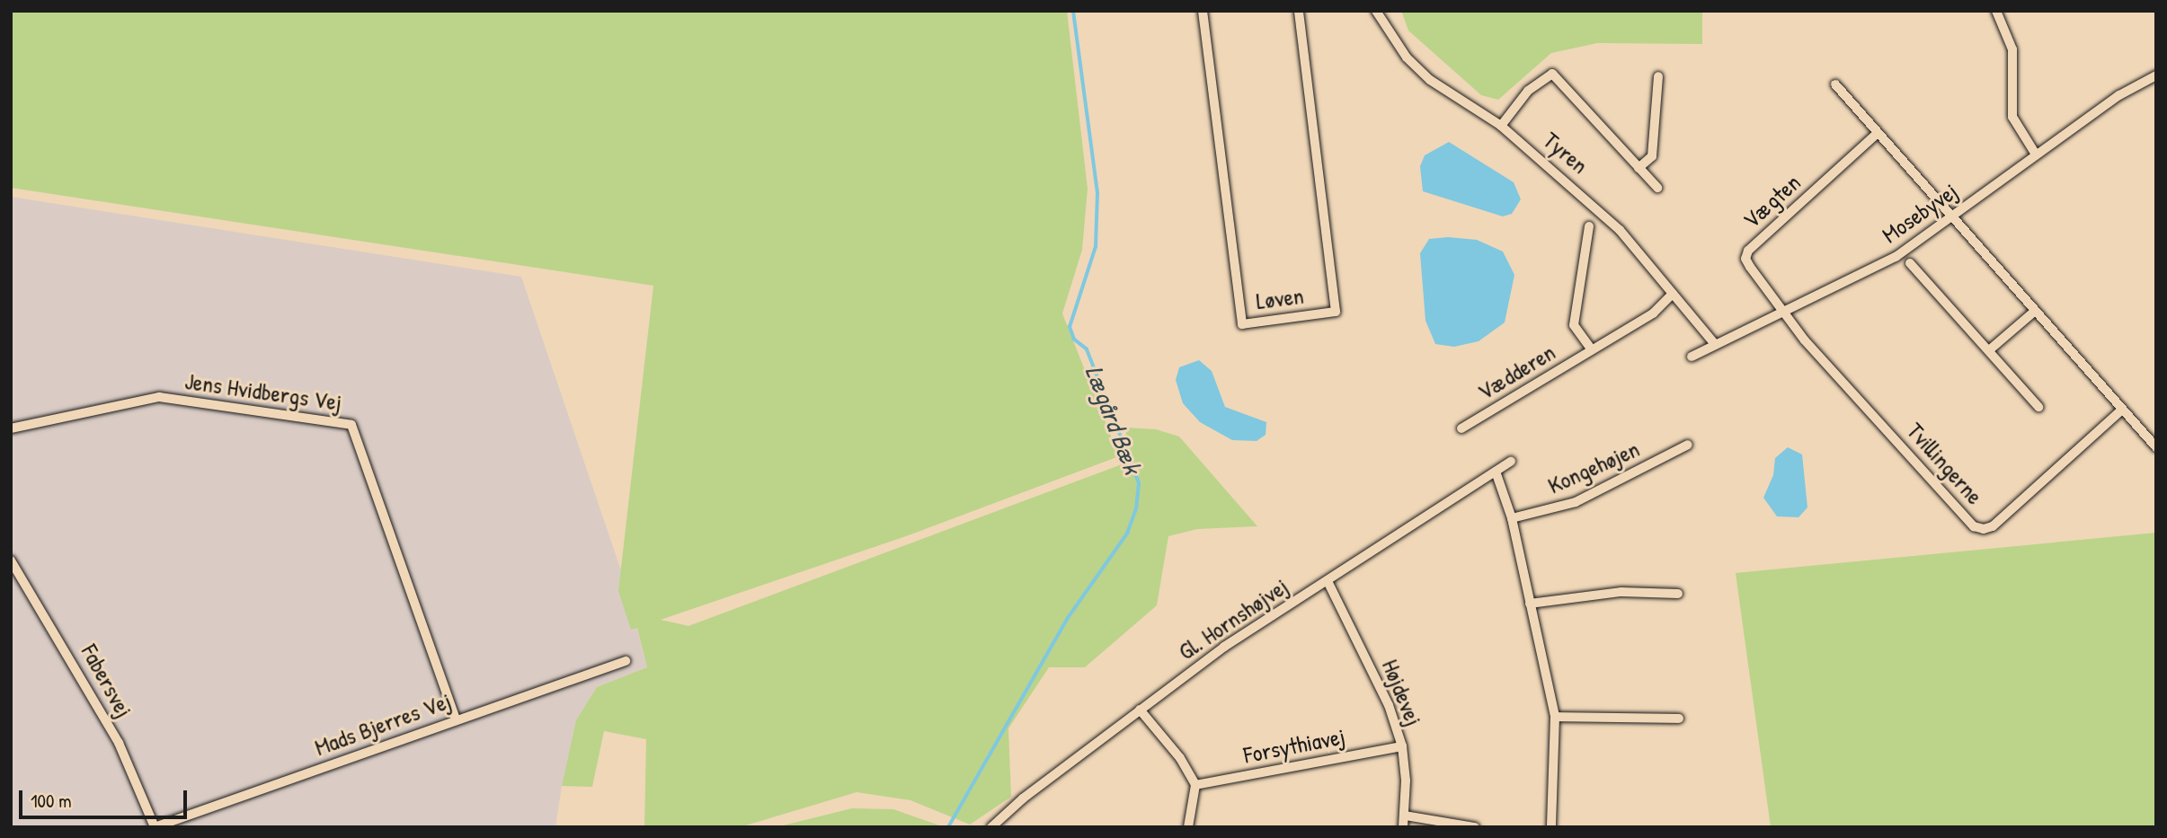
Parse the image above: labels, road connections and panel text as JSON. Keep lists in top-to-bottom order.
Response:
{
  "streets": {
    "street": [
      "Tyren",
      "Vægten",
      "Mosebyvej",
      "Løven",
      "Vædderen",
      "Jens Hvidbergs Vej",
      "Tvillingerne",
      "Kongehøjen",
      "Gl. Hornshøjvej",
      "Fabersvej",
      "Højdevej",
      "Mads Bjerres Vej",
      "Forsythiavej"
    ]
  },
  "crossings": [
    ["Tyren", "Mosebyvej"],
    ["Tyren", "Vædderen"],
    ["Vægten", "Mosebyvej"],
    ["Vægten", "Tvillingerne"],
    ["Mosebyvej", "Tvillingerne"],
    ["Jens Hvidbergs Vej", "Mads Bjerres Vej"],
    ["Gl. Hornshøjvej", "Højdevej"],
    ["Fabersvej", "Mads Bjerres Vej"],
    ["Højdevej", "Forsythiavej"]
  ],
  "water": ["Lægård Bæk"],
  "scale_bar": "100 m"
}
